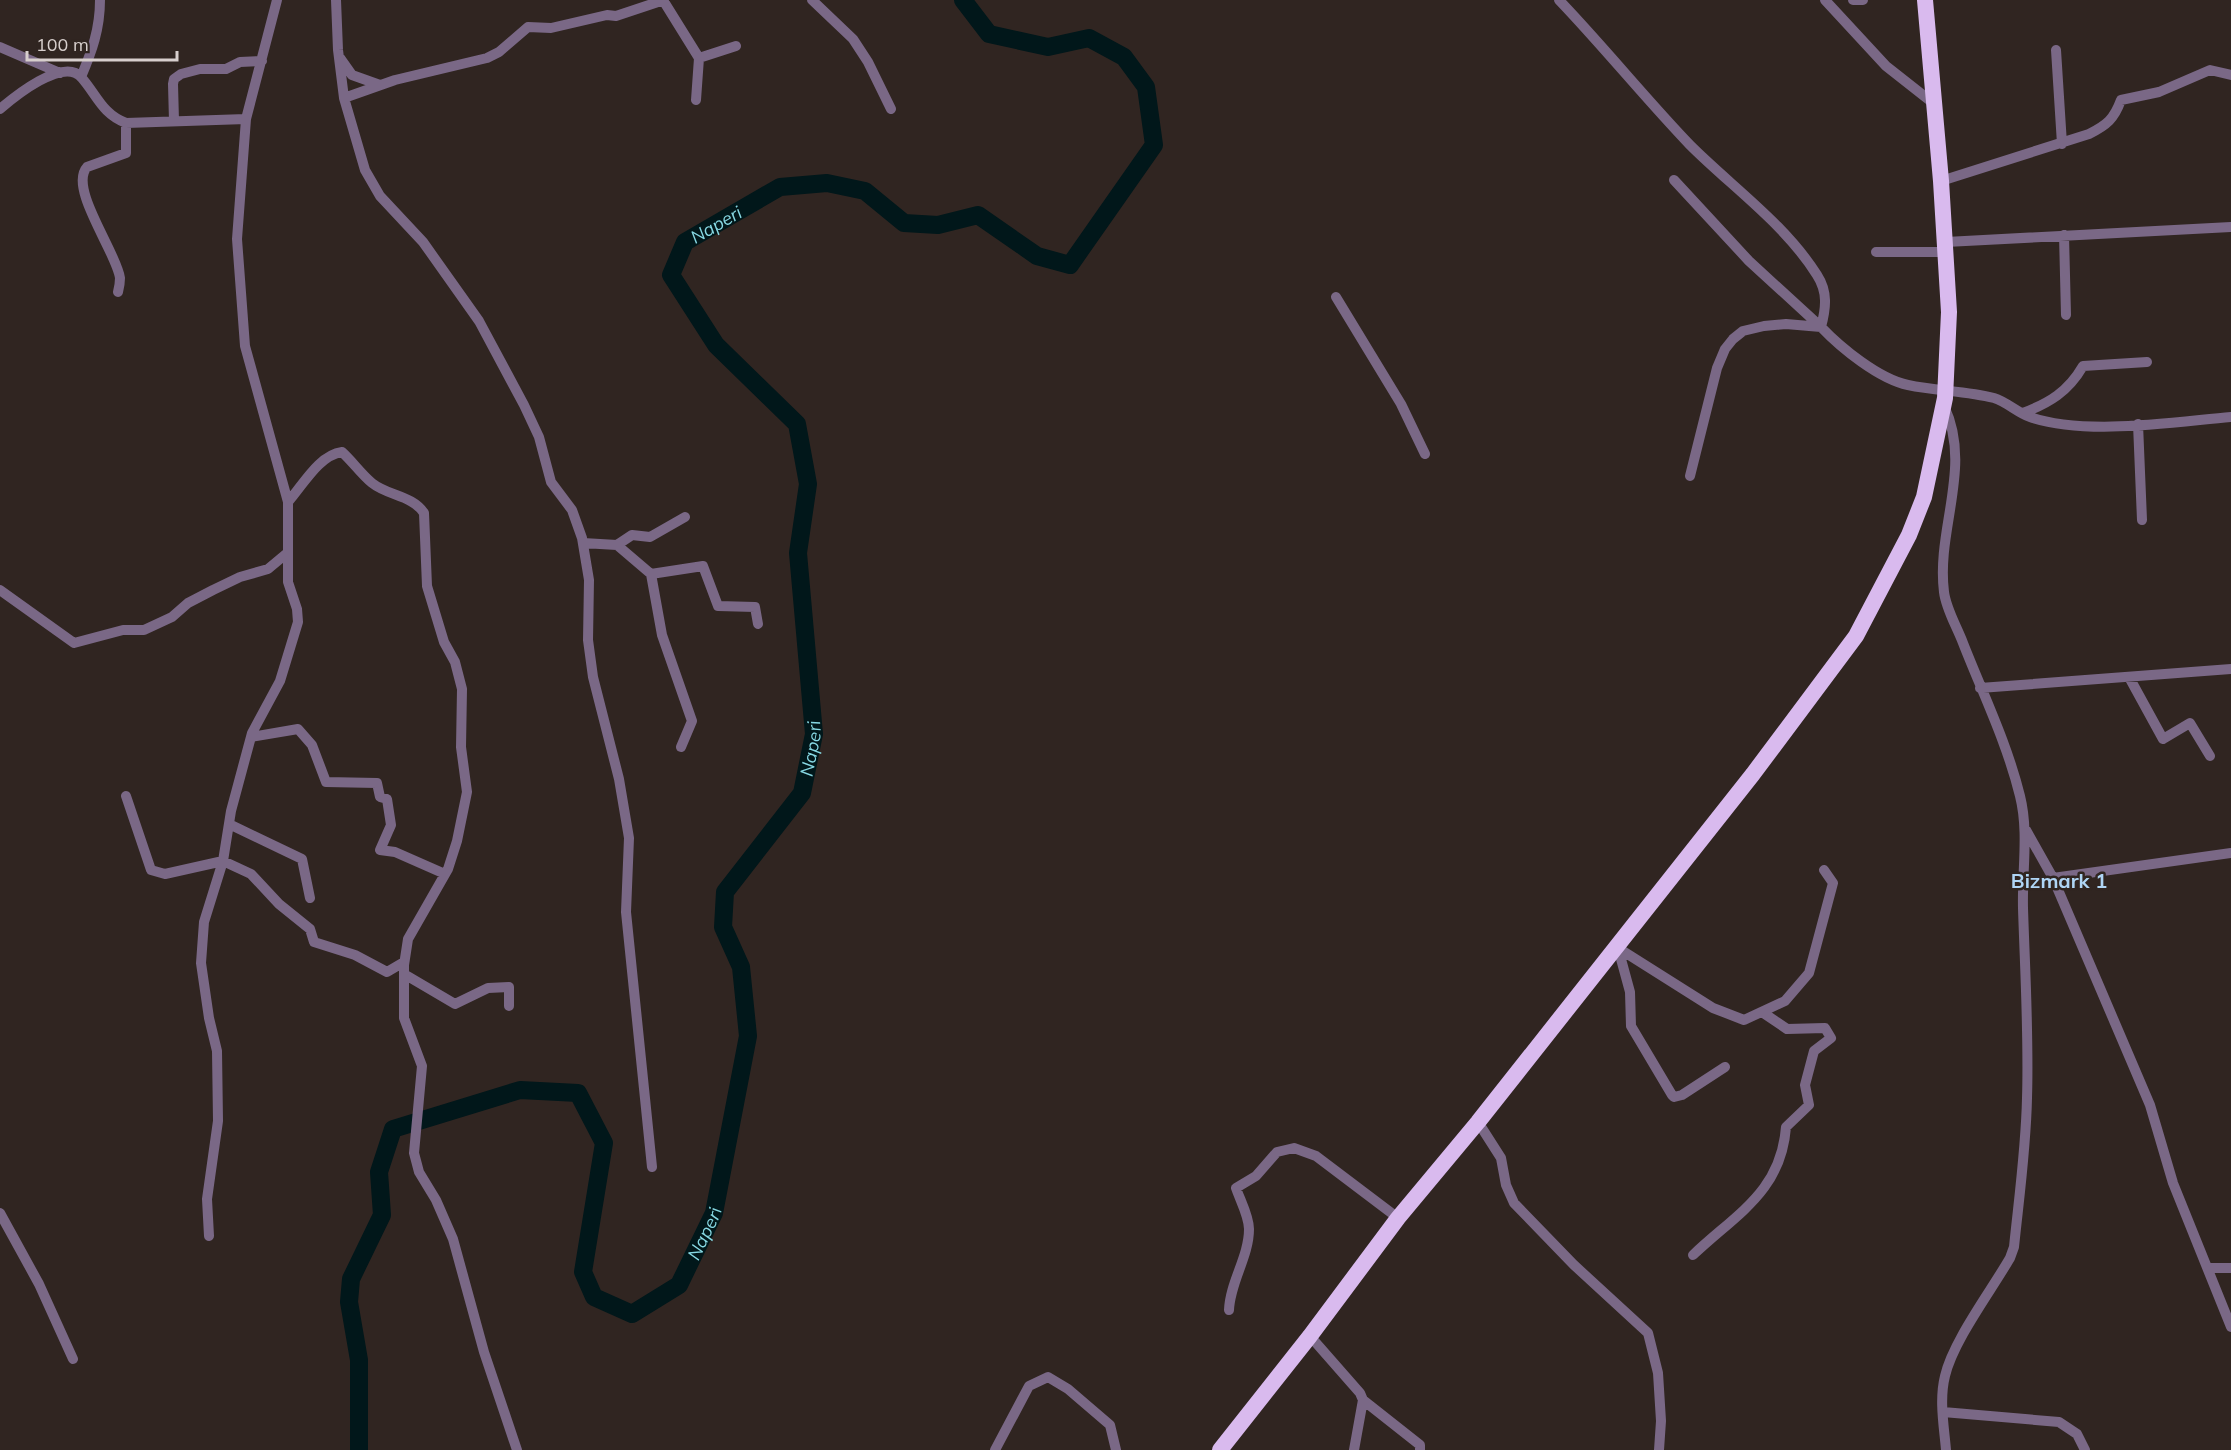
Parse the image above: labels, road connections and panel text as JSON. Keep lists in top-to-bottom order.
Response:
{
  "districts": ["Bizmark 1"],
  "water": ["Naperi"],
  "scale_bar": "100 m"
}
